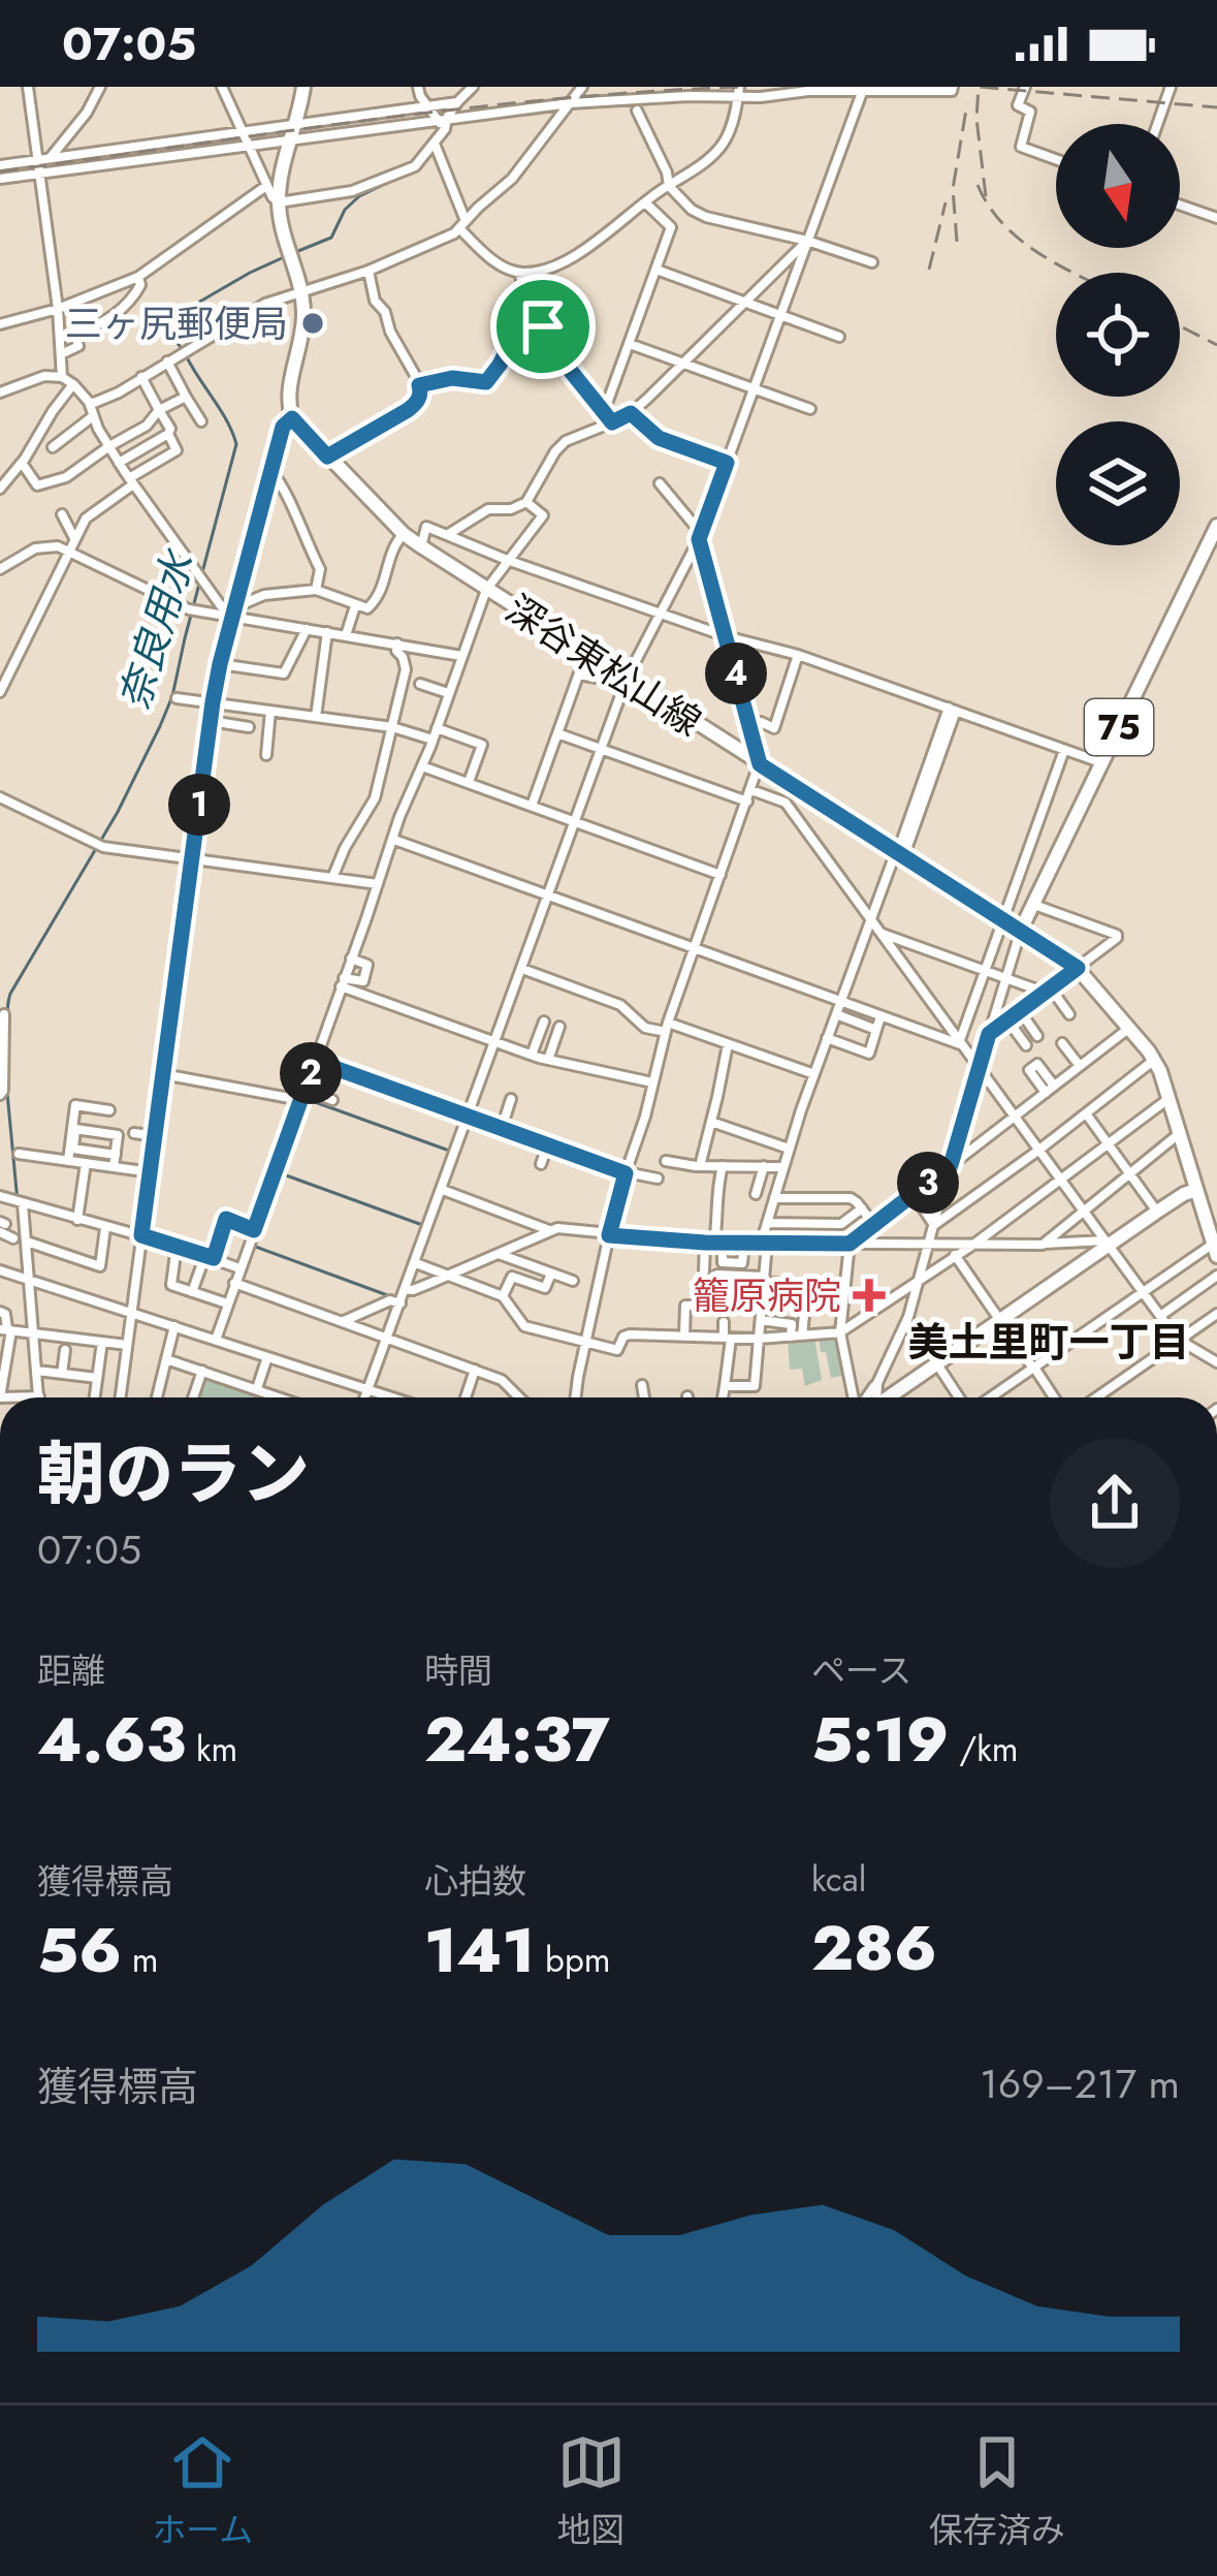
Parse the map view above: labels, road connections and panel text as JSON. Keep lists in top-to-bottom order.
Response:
{
  "streets": {
    "main road": ["深谷東松山線", "75"]
  },
  "crossings": [
    ["深谷東松山線", "75"]
  ],
  "districts": ["美土里町一丁目"],
  "water": ["奈良用水"],
  "places": {
    "other": ["三ヶ尻郵便局"],
    "health": ["籠原病院"]
  },
  "north": "bottom",
  "page": {
    "status": "07:05",
    "pins": [
      "4",
      "1",
      "2",
      "3"
    ],
    "heading": ["朝のラン", "07:05"],
    "stats": [
      ["距離", "4.63 km"],
      ["時間", "24:37"],
      ["ペース", "5:19 /km"],
      ["獲得標高", "56 m"],
      ["心拍数", "141 bpm"],
      ["kcal", "286"]
    ],
    "chart": ["獲得標高", "169–217 m"],
    "tabs": ["ホーム", "地図", "保存済み"]
  }
}
